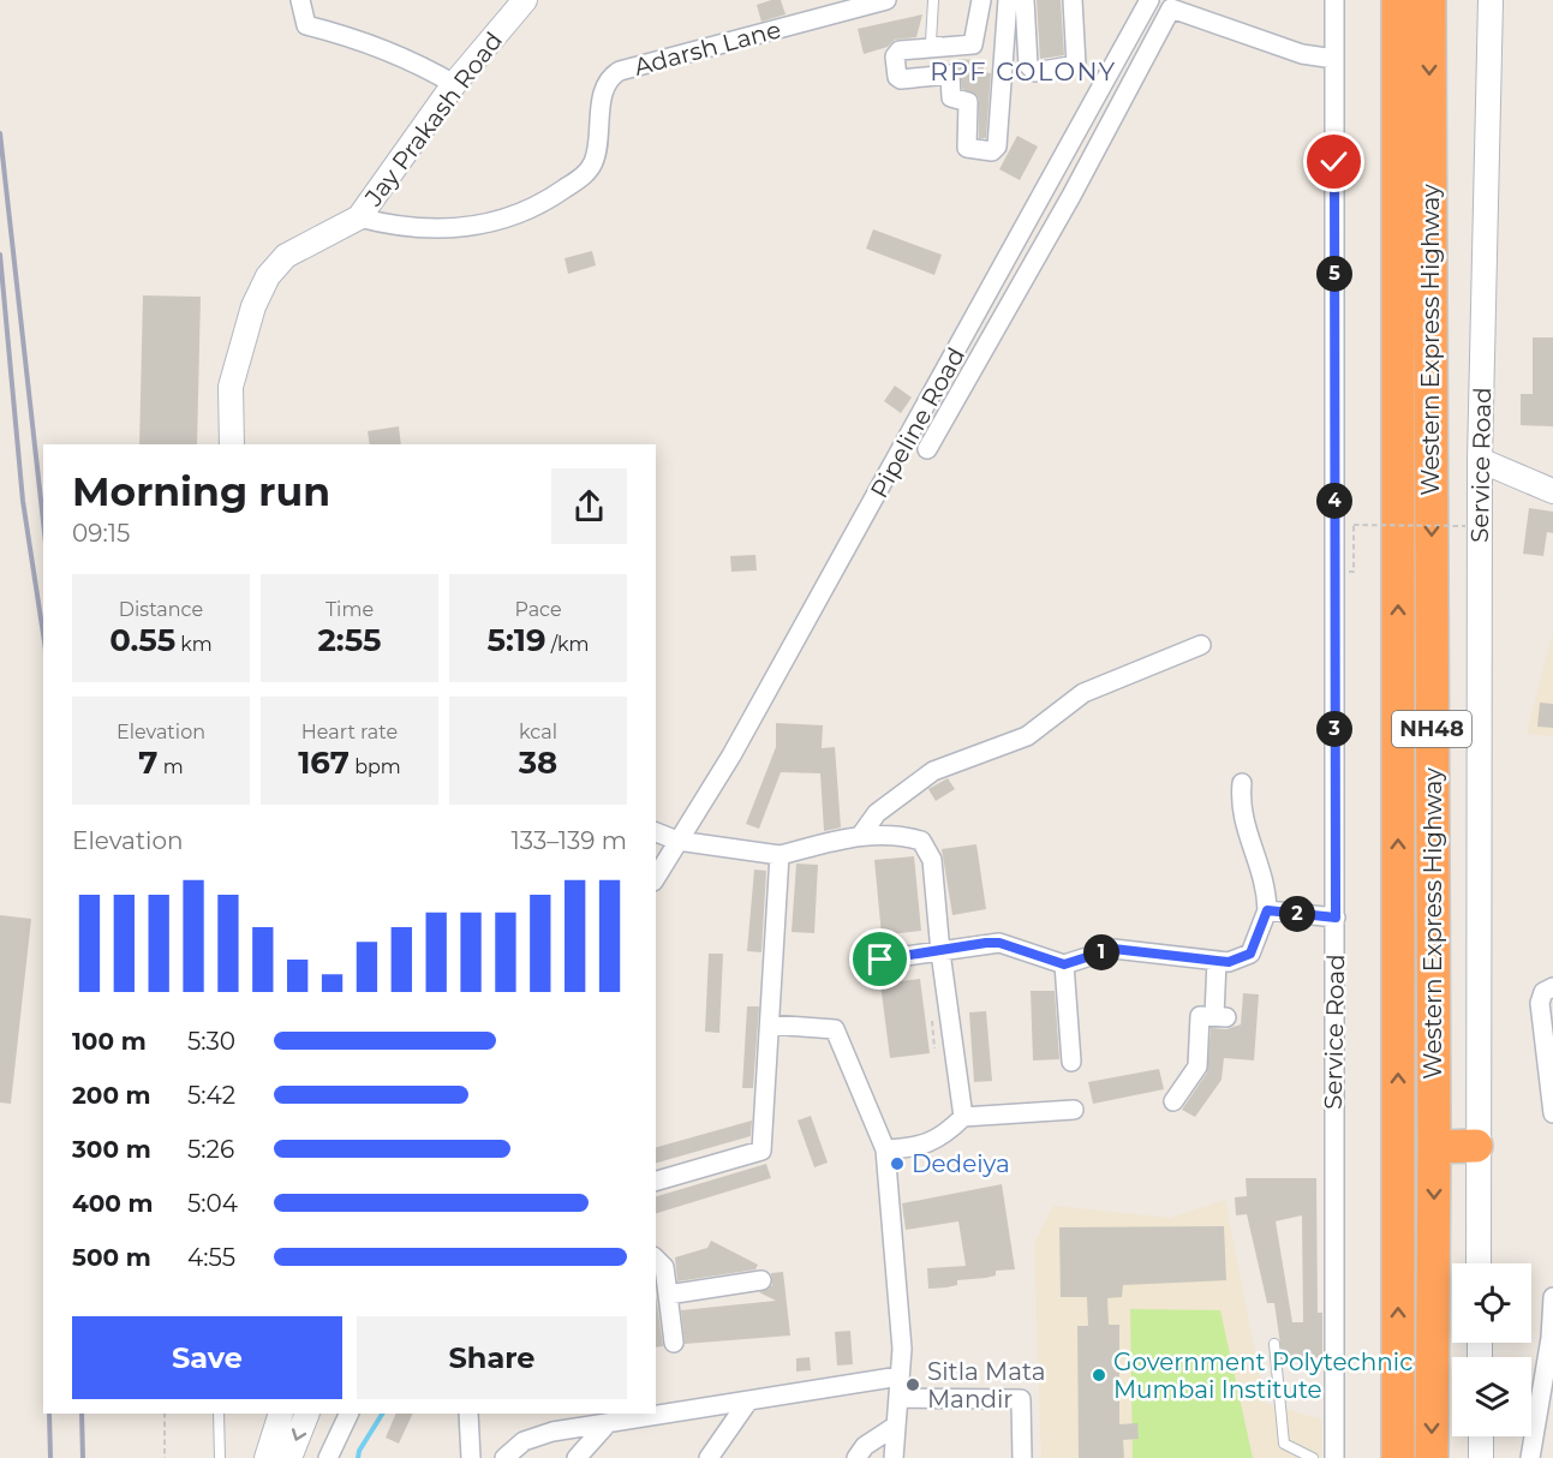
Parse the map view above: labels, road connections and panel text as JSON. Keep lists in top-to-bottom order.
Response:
{
  "streets": {
    "highway": ["Western Express Highway", "NH48"],
    "street": [
      "Adarsh Lane",
      "Jay Prakash Road",
      "Pipeline Road",
      "Service Road"
    ]
  },
  "crossings": [
    ["Adarsh Lane", "Jay Prakash Road"]
  ],
  "districts": ["RPF COLONY"],
  "places": ["Dedeiya", "Government Polytechnic Mumbai Institute", "Sitla Mata Mandir"],
  "page": {
    "pins": [
      "5",
      "4",
      "3",
      "2",
      "1"
    ],
    "heading": ["Morning run", "09:15"],
    "stats": [
      ["Distance", "0.55 km"],
      ["Time", "2:55"],
      ["Pace", "5:19 /km"],
      ["Elevation", "7 m"],
      ["Heart rate", "167 bpm"],
      ["kcal", "38"]
    ],
    "chart": ["Elevation", "133–139 m"],
    "list": [
      {
        "name": "100 m",
        "note": "5:30"
      },
      {
        "name": "200 m",
        "note": "5:42"
      },
      {
        "name": "300 m",
        "note": "5:26"
      },
      {
        "name": "400 m",
        "note": "5:04"
      },
      {
        "name": "500 m",
        "note": "4:55"
      }
    ],
    "buttons": ["Save", "Share"]
  }
}
